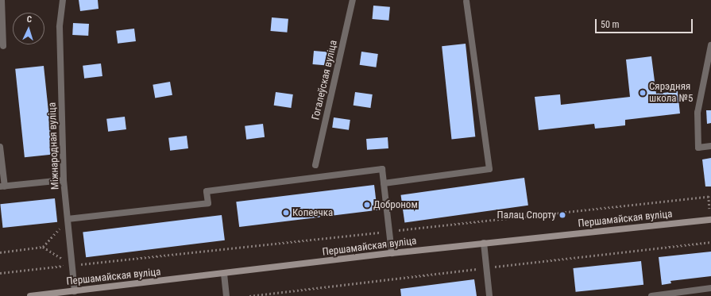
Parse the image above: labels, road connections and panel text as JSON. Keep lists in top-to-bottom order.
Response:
{
  "streets": {
    "main road": ["Першамайская вуліца"],
    "street": ["Гогалеўская вуліца", "Міжнародная вуліца"]
  },
  "crossings": [
    ["Міжнародная вуліца", "Першамайская вуліца"]
  ],
  "places": [
    "Сярэдняя школа №5",
    "Доброном",
    "Копеечка",
    "Палац Спорту"
  ],
  "scale_bar": "50 m",
  "north": "top"
}
